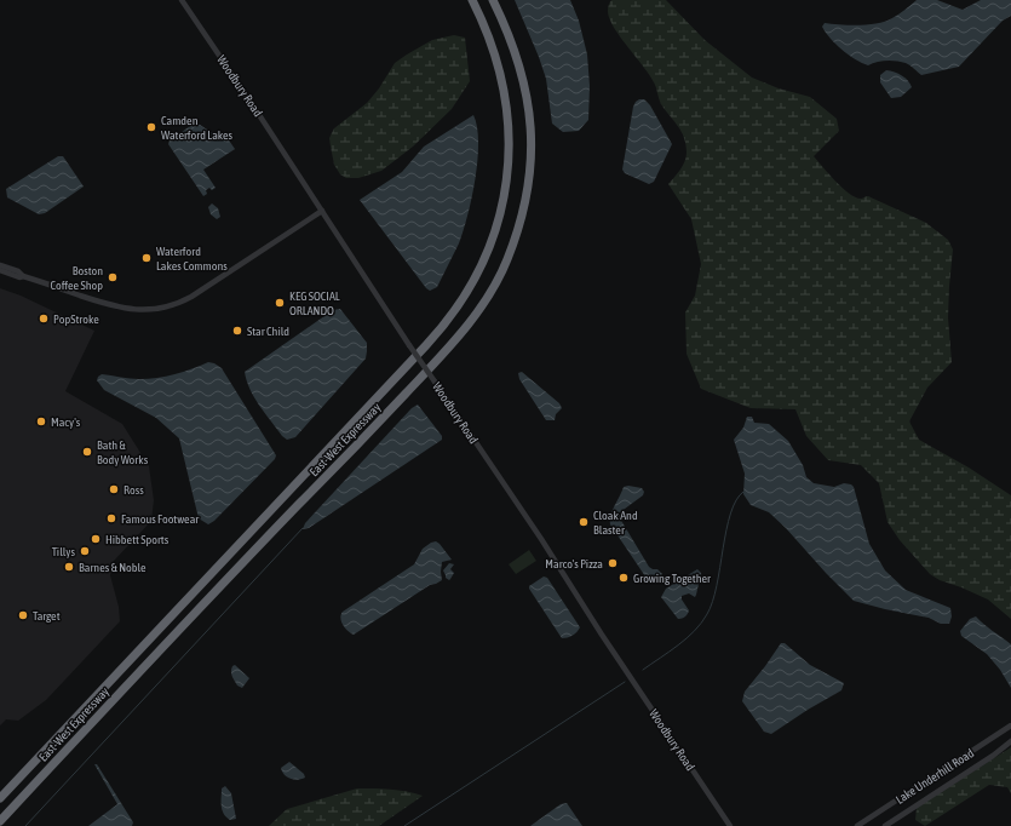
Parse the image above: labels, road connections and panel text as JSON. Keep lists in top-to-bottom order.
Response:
{
  "streets": {
    "highway": ["East-West Expressway"],
    "street": ["Woodbury Road", "Lake Underhill Road"]
  },
  "places": [
    "Camden Waterford Lakes",
    "Waterford Lakes Commons",
    "Boston Coffee Shop",
    "KEG SOCIAL ORLANDO",
    "PopStroke",
    "Star Child",
    "Macy's",
    "Bath & Body Works",
    "Ross",
    "Famous Footwear",
    "Cloak And Blaster",
    "Hibbett Sports",
    "Tillys",
    "Marco's Pizza",
    "Barnes & Noble",
    "Growing Together",
    "Target"
  ]
}
